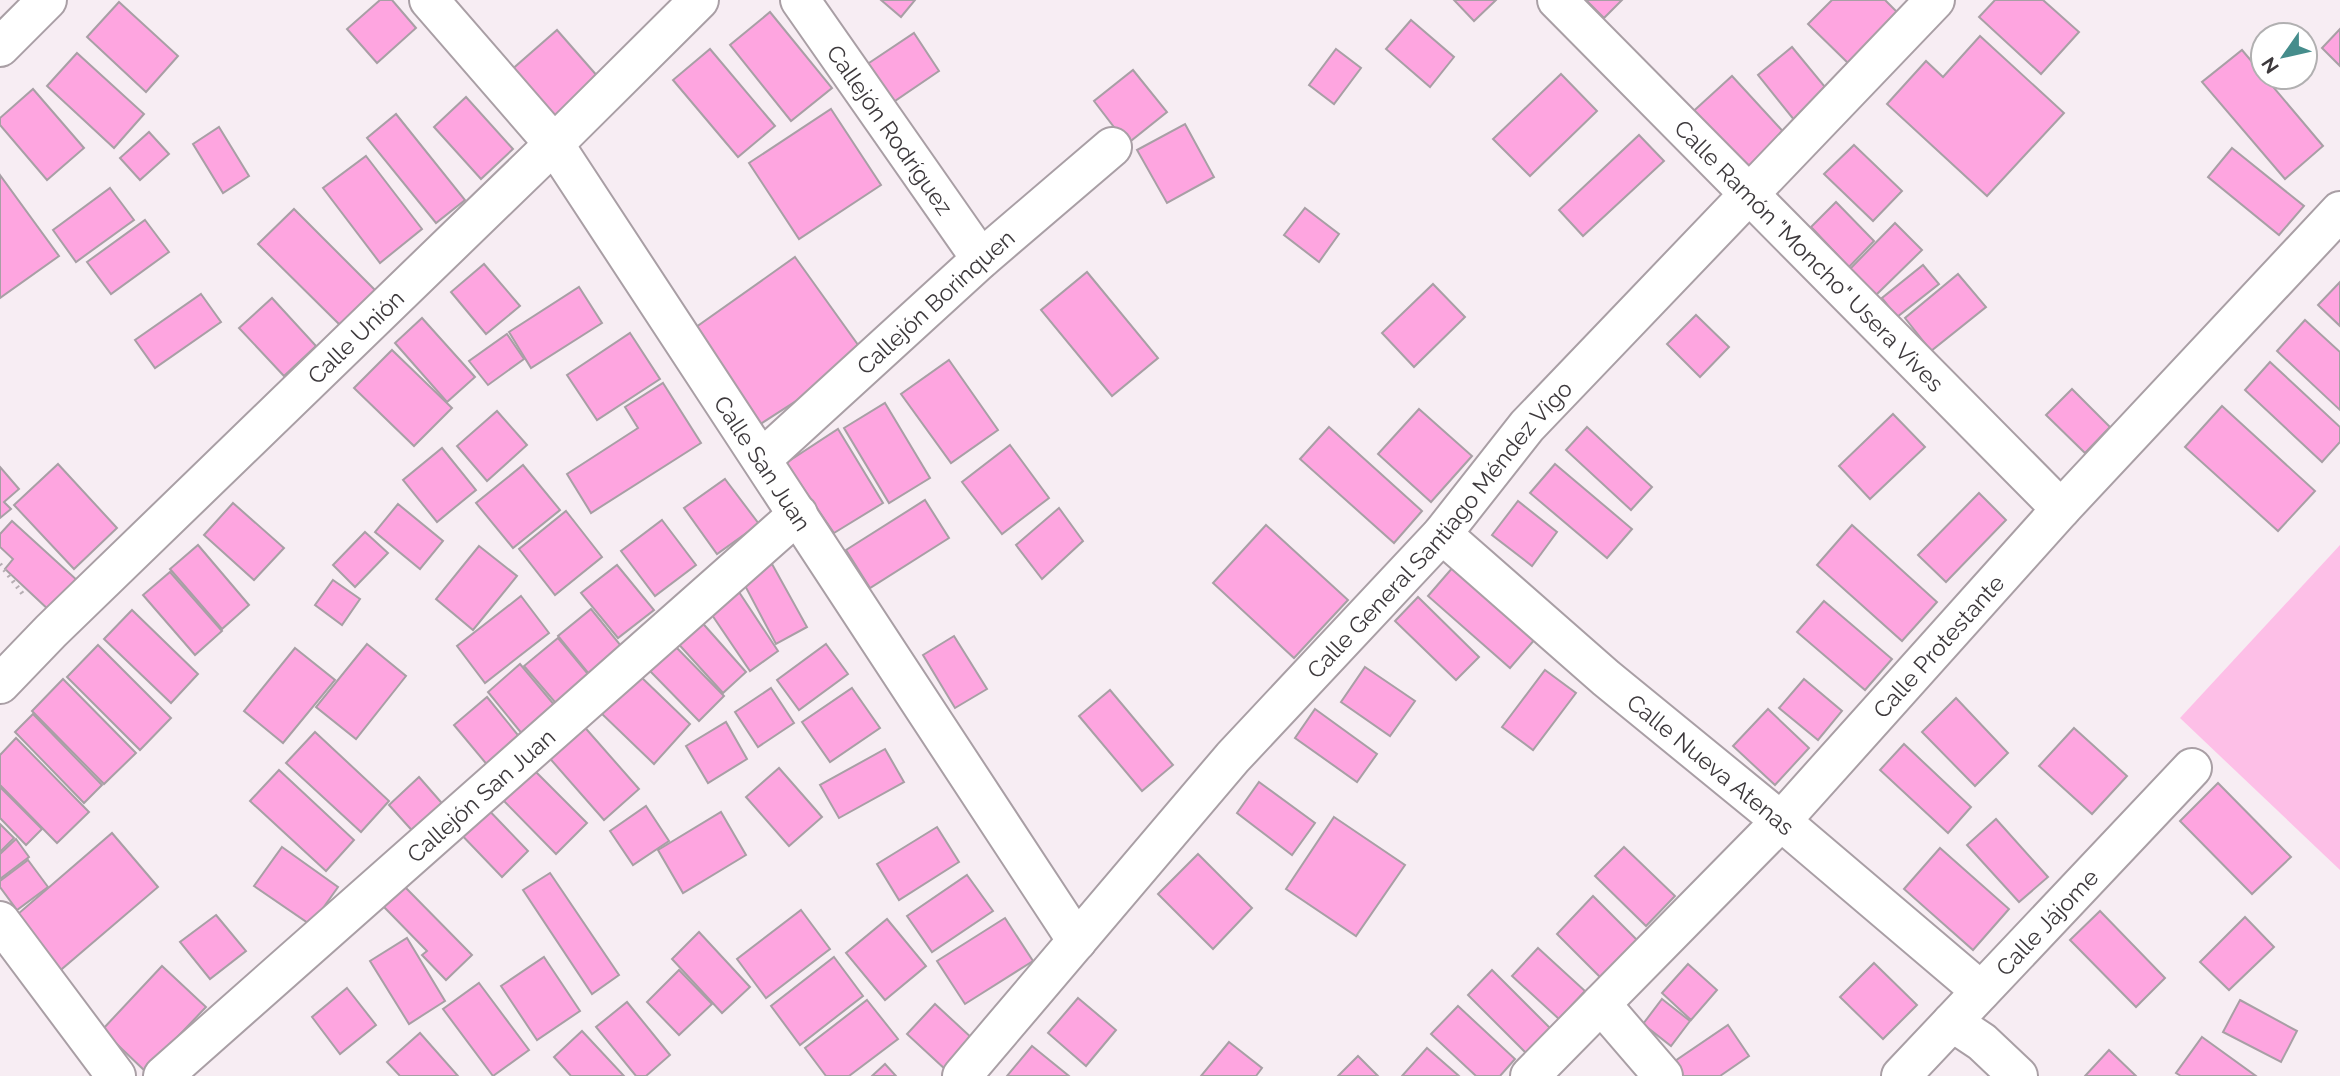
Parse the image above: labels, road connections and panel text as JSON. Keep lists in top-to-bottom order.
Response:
{
  "streets": {
    "street": [
      "Callejón Rodríguez",
      "Calle Ramón \"Moncho\" Usera Vives",
      "Callejón Borinquen",
      "Calle Unión",
      "Calle San Juan",
      "Calle General Santiago Méndez Vigo",
      "Calle Protestante",
      "Calle Nueva Atenas",
      "Callejón San Juan",
      "Calle Jájome"
    ]
  },
  "crossings": [
    ["Callejón Rodríguez", "Callejón Borinquen"],
    ["Calle Ramón \"Moncho\" Usera Vives", "Calle General Santiago Méndez Vigo"],
    ["Calle Ramón \"Moncho\" Usera Vives", "Calle Protestante"],
    ["Callejón Borinquen", "Calle San Juan"],
    ["Calle Unión", "Calle San Juan"],
    ["Calle San Juan", "Calle General Santiago Méndez Vigo"],
    ["Calle San Juan", "Callejón San Juan"],
    ["Calle General Santiago Méndez Vigo", "Calle Nueva Atenas"],
    ["Calle Protestante", "Calle Nueva Atenas"],
    ["Calle Nueva Atenas", "Calle Jájome"]
  ],
  "north": "bottom left"
}
